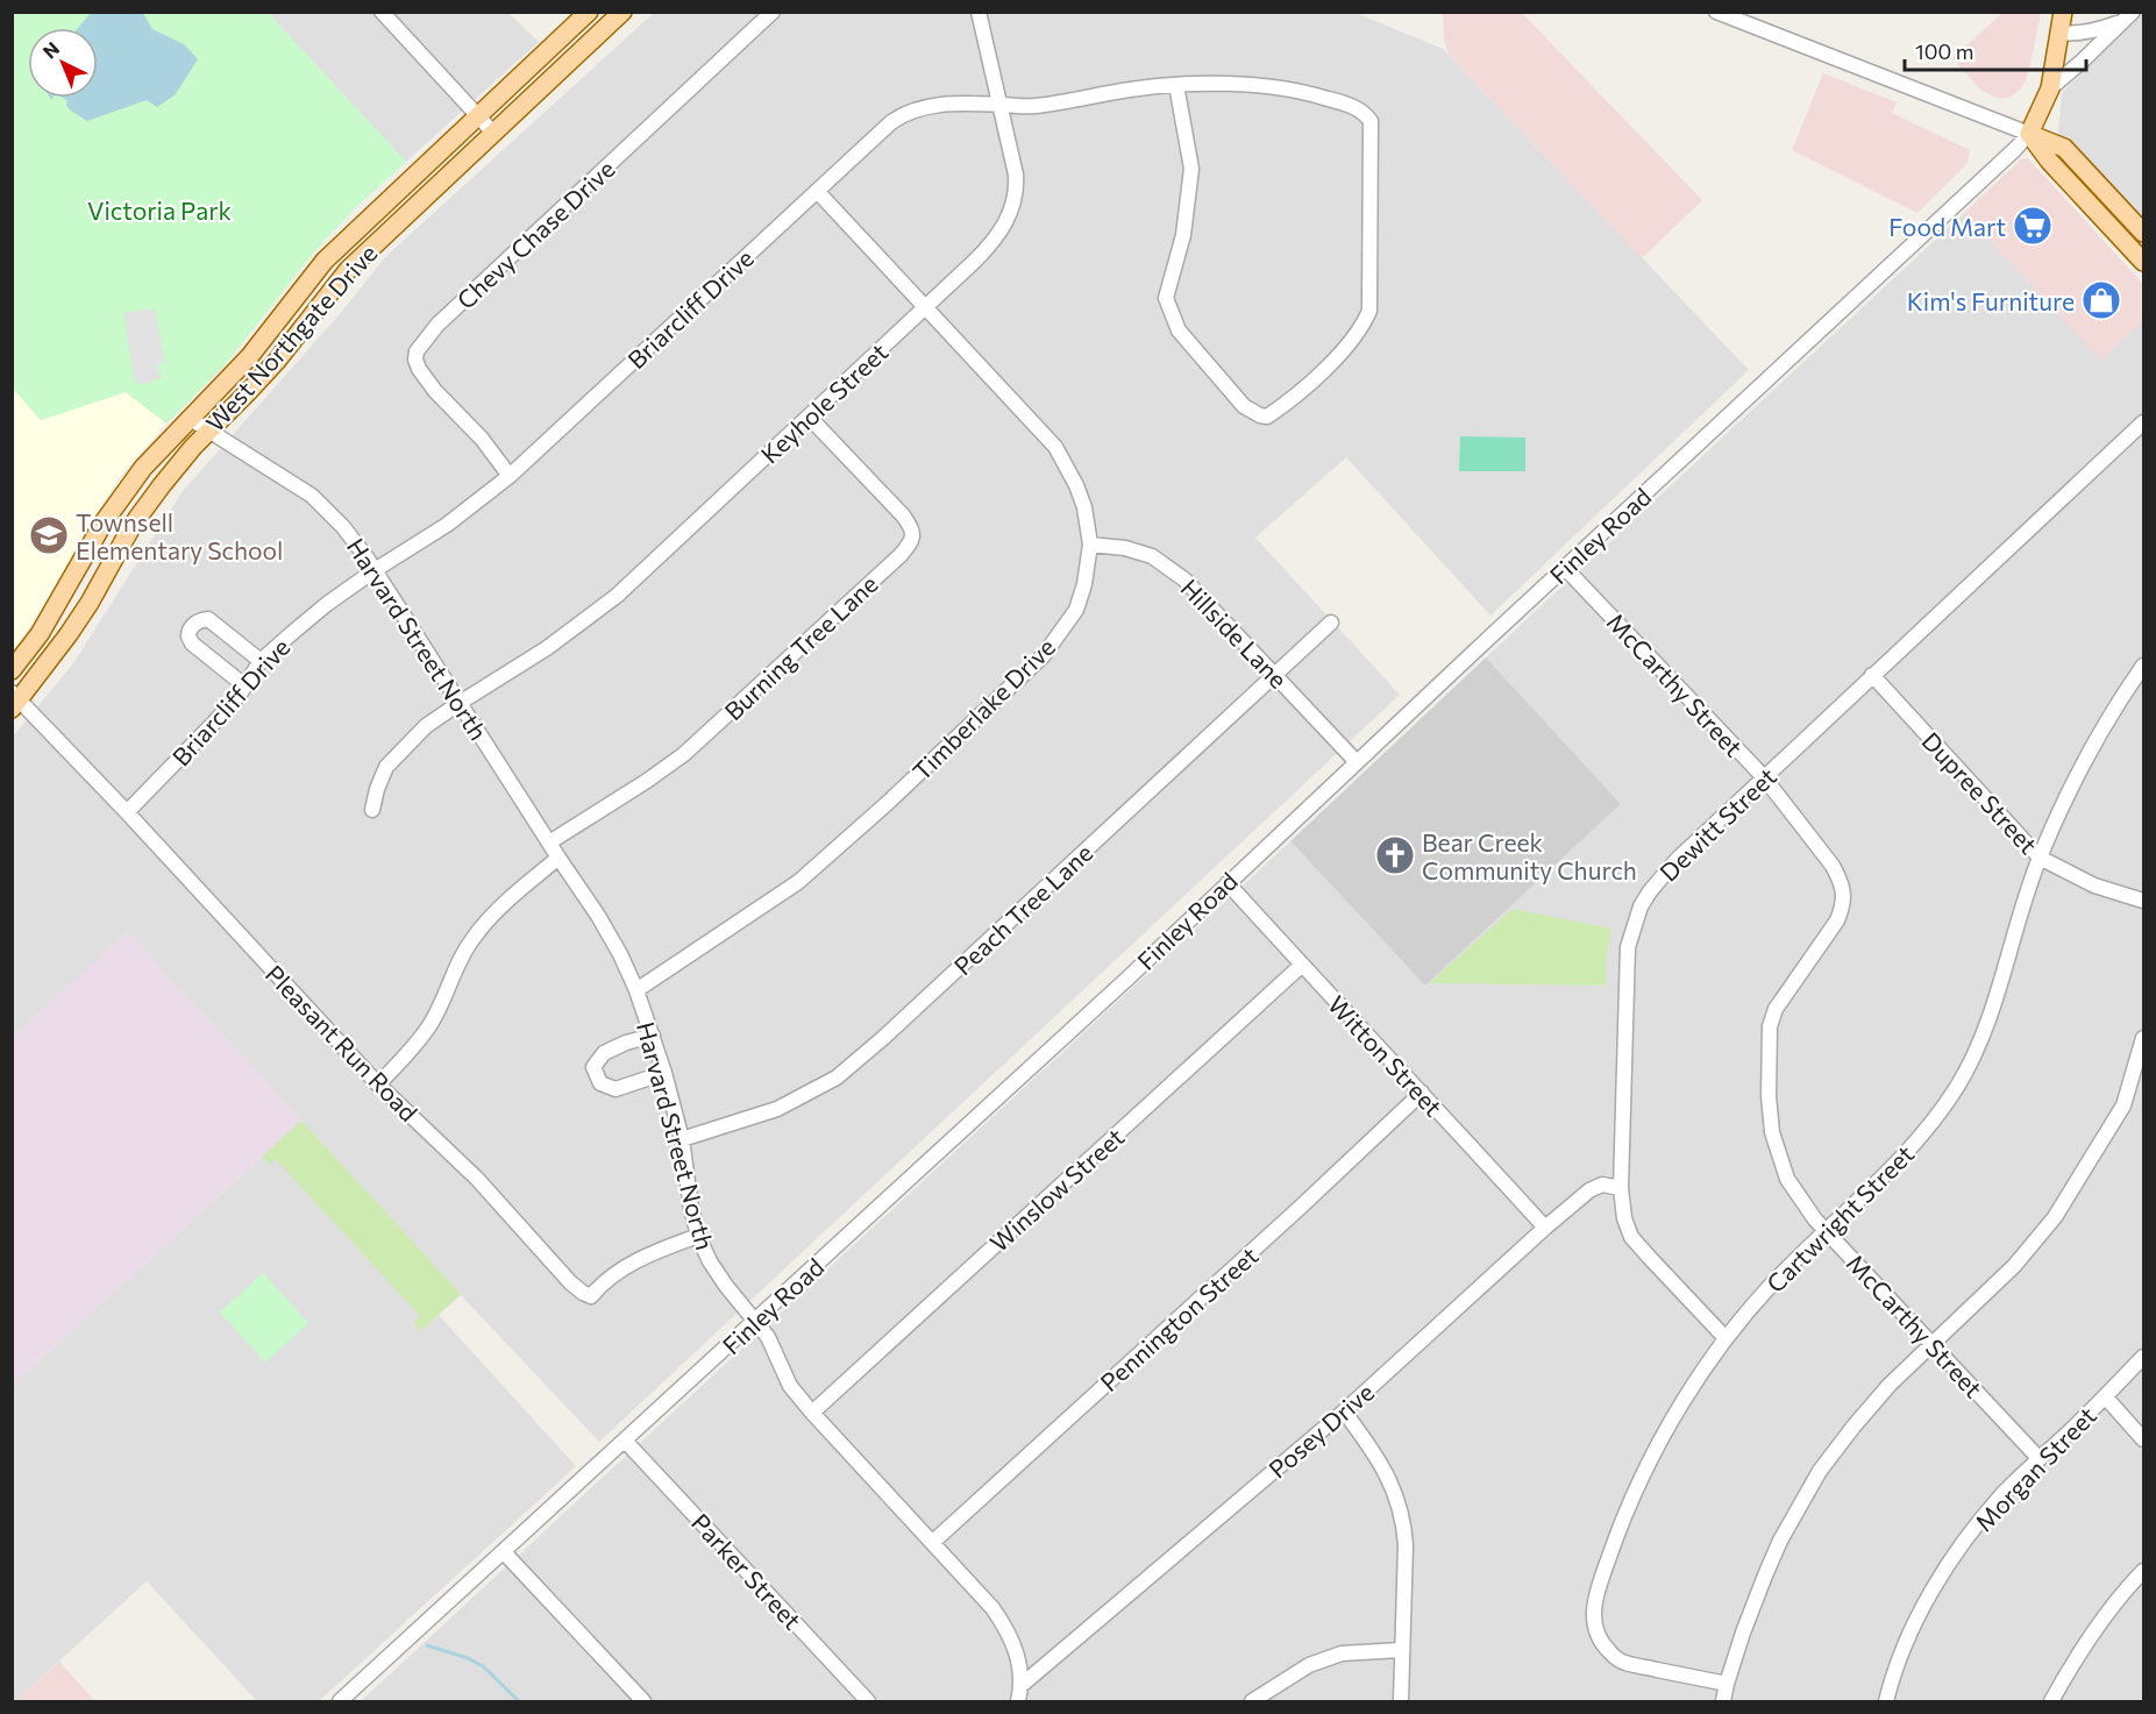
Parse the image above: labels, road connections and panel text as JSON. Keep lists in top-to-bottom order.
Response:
{
  "streets": {
    "main road": ["West Northgate Drive"],
    "street": [
      "Chevy Chase Drive",
      "Briarcliff Drive",
      "Keyhole Street",
      "Finley Road",
      "Hillside Lane",
      "Harvard Street North",
      "Burning Tree Lane",
      "McCarthy Street",
      "Timberlake Drive",
      "Dupree Street",
      "Dewitt Street",
      "Peach Tree Lane",
      "Pleasant Run Road",
      "Witton Street",
      "Winslow Street",
      "Cartwright Street",
      "Pennington Street",
      "Posey Drive",
      "Morgan Street",
      "Parker Street"
    ]
  },
  "crossings": [
    ["Chevy Chase Drive", "Briarcliff Drive"],
    ["Briarcliff Drive", "Keyhole Street"],
    ["Briarcliff Drive", "Harvard Street North"],
    ["Briarcliff Drive", "Timberlake Drive"],
    ["Briarcliff Drive", "Pleasant Run Road"],
    ["West Northgate Drive", "Harvard Street North"],
    ["West Northgate Drive", "Pleasant Run Road"],
    ["Keyhole Street", "Harvard Street North"],
    ["Keyhole Street", "Burning Tree Lane"],
    ["Keyhole Street", "Timberlake Drive"],
    ["Finley Road", "Hillside Lane"],
    ["Finley Road", "Harvard Street North"],
    ["Finley Road", "McCarthy Street"],
    ["Finley Road", "Witton Street"],
    ["Finley Road", "Parker Street"],
    ["Hillside Lane", "Timberlake Drive"],
    ["Hillside Lane", "Peach Tree Lane"],
    ["Harvard Street North", "Burning Tree Lane"],
    ["Harvard Street North", "Timberlake Drive"],
    ["Harvard Street North", "Peach Tree Lane"],
    ["Harvard Street North", "Pleasant Run Road"],
    ["Harvard Street North", "Winslow Street"],
    ["Harvard Street North", "Pennington Street"],
    ["Harvard Street North", "Posey Drive"],
    ["McCarthy Street", "Dewitt Street"],
    ["McCarthy Street", "Cartwright Street"],
    ["McCarthy Street", "Morgan Street"],
    ["Dupree Street", "Dewitt Street"],
    ["Dupree Street", "Cartwright Street"],
    ["Dewitt Street", "Cartwright Street"],
    ["Dewitt Street", "Posey Drive"],
    ["Witton Street", "Winslow Street"],
    ["Witton Street", "Pennington Street"],
    ["Witton Street", "Posey Drive"]
  ],
  "parks": ["Victoria Park"],
  "places": {
    "supermarket": ["Food Mart"],
    "shop": ["Kim's Furniture"],
    "school or university": ["Townsell Elementary School"],
    "church": ["Bear Creek Community Church"]
  },
  "scale_bar": "100 m",
  "north": "top left"
}
